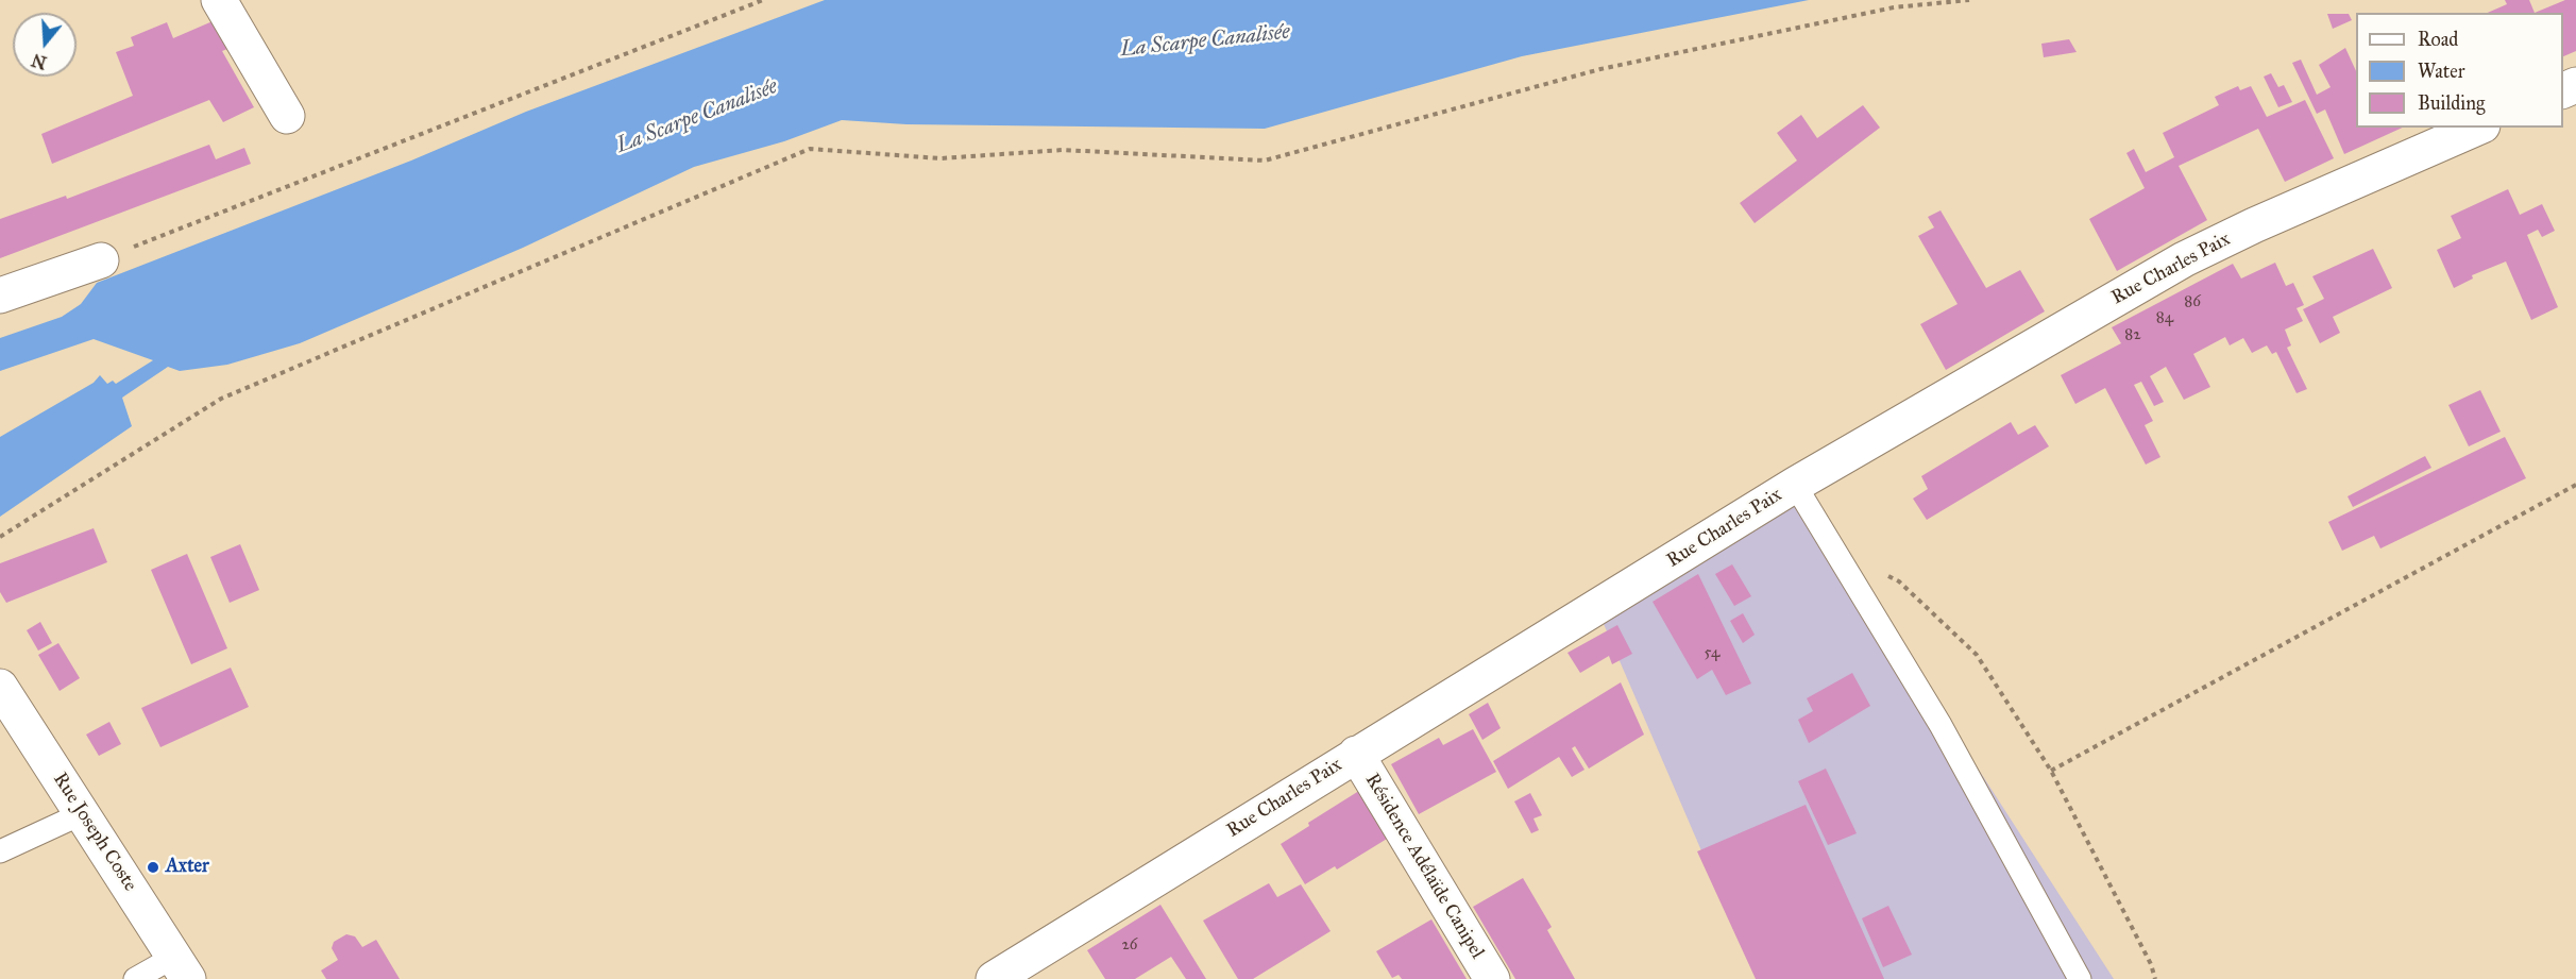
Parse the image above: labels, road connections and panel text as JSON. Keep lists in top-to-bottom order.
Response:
{
  "streets": {
    "street": ["Rue Charles Paix", "Rue Joseph Coste", "Résidence Adélaïde Canipel"]
  },
  "crossings": [
    ["Rue Charles Paix", "Résidence Adélaïde Canipel"]
  ],
  "water": ["La Scarpe Canalisée"],
  "places": ["Axter"],
  "house_numbers": [
    "86",
    "84",
    "82",
    "54",
    "26"
  ],
  "legend": ["Road", "Water", "Building"],
  "north": "bottom"
}
